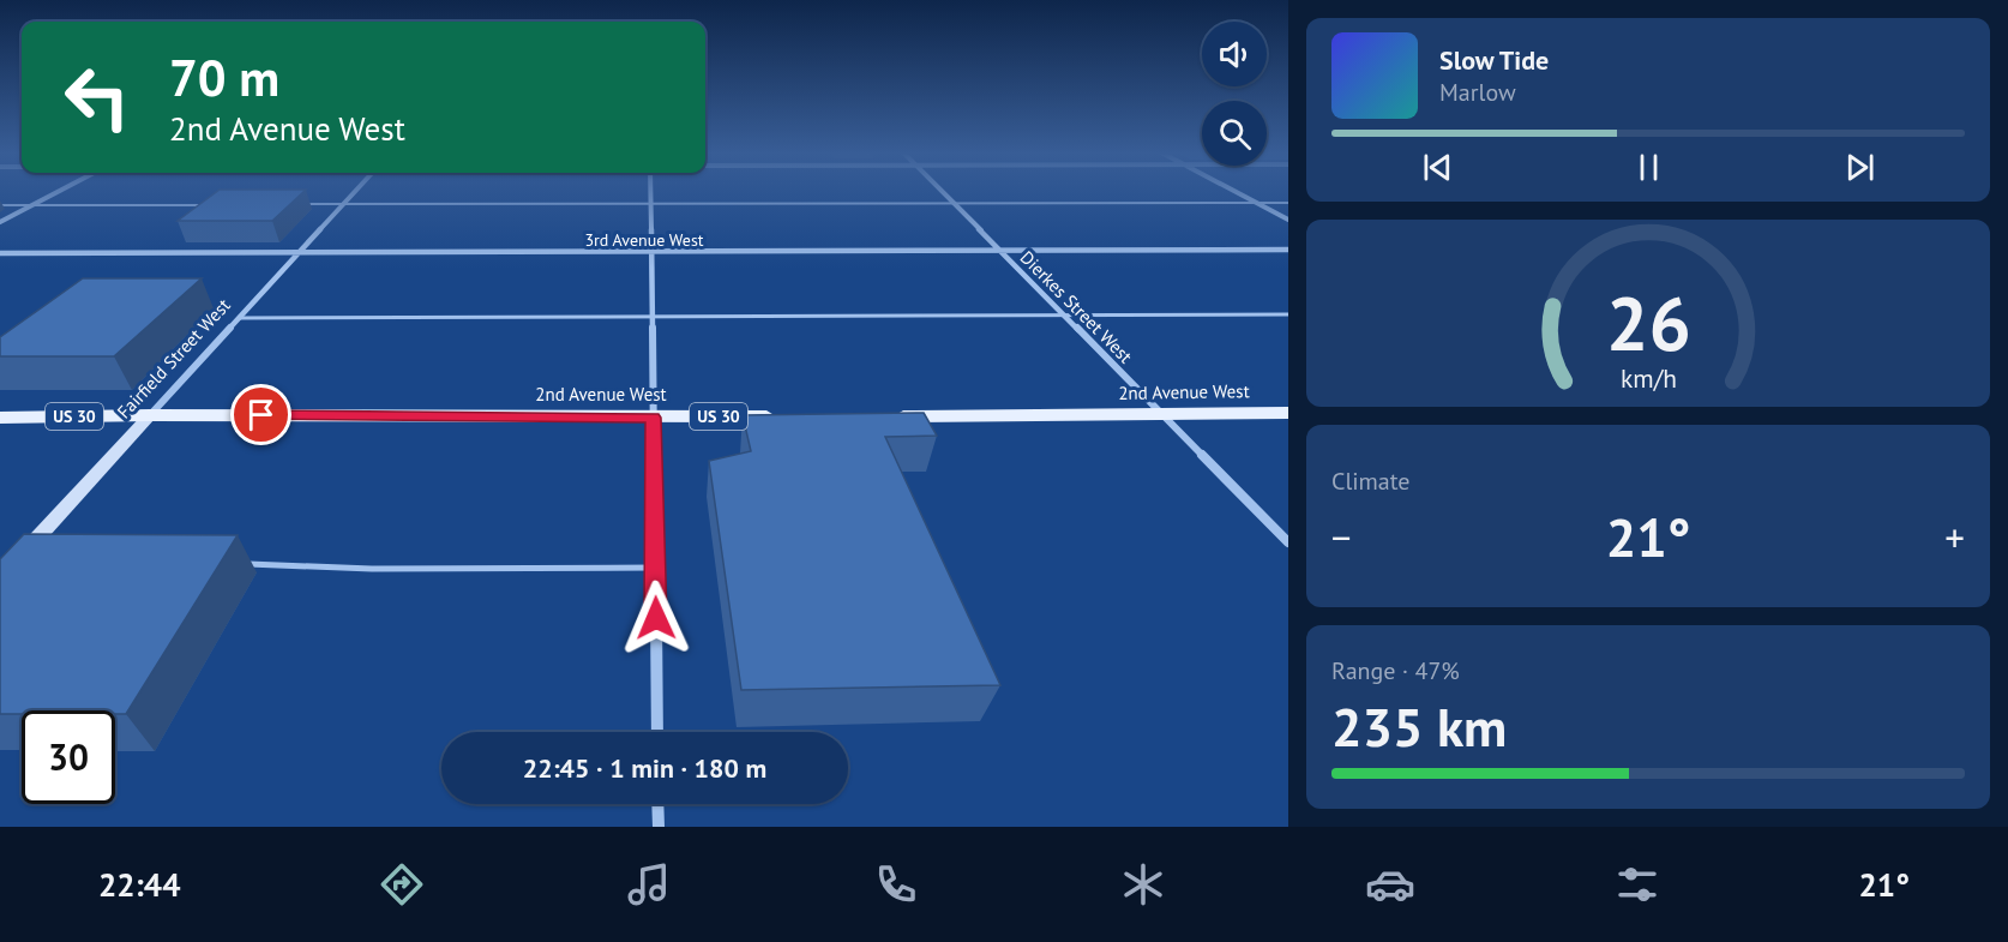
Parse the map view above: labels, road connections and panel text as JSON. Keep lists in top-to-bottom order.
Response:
{
  "streets": {
    "main road": ["2nd Avenue West", "US 30"],
    "street": ["3rd Avenue West", "Dierkes Street West", "Fairfield Street West"]
  },
  "crossings": [
    ["3rd Avenue West", "Dierkes Street West"],
    ["3rd Avenue West", "Fairfield Street West"],
    ["Dierkes Street West", "2nd Avenue West"],
    ["Fairfield Street West", "2nd Avenue West"]
  ],
  "page": {
    "turn": ["70 m", "2nd Avenue West"],
    "song": ["Slow Tide", "Marlow"],
    "tile": [
      "Climate",
      ["Range · 47%", "235 km"]
    ],
    "heat": ["−", "21°", "+"],
    "limit": "30",
    "trip": "22:45 · 1 min · 180 m",
    "tabs": ["22:44", "21°"],
    "gauge": ["26", "km/h"]
  }
}
